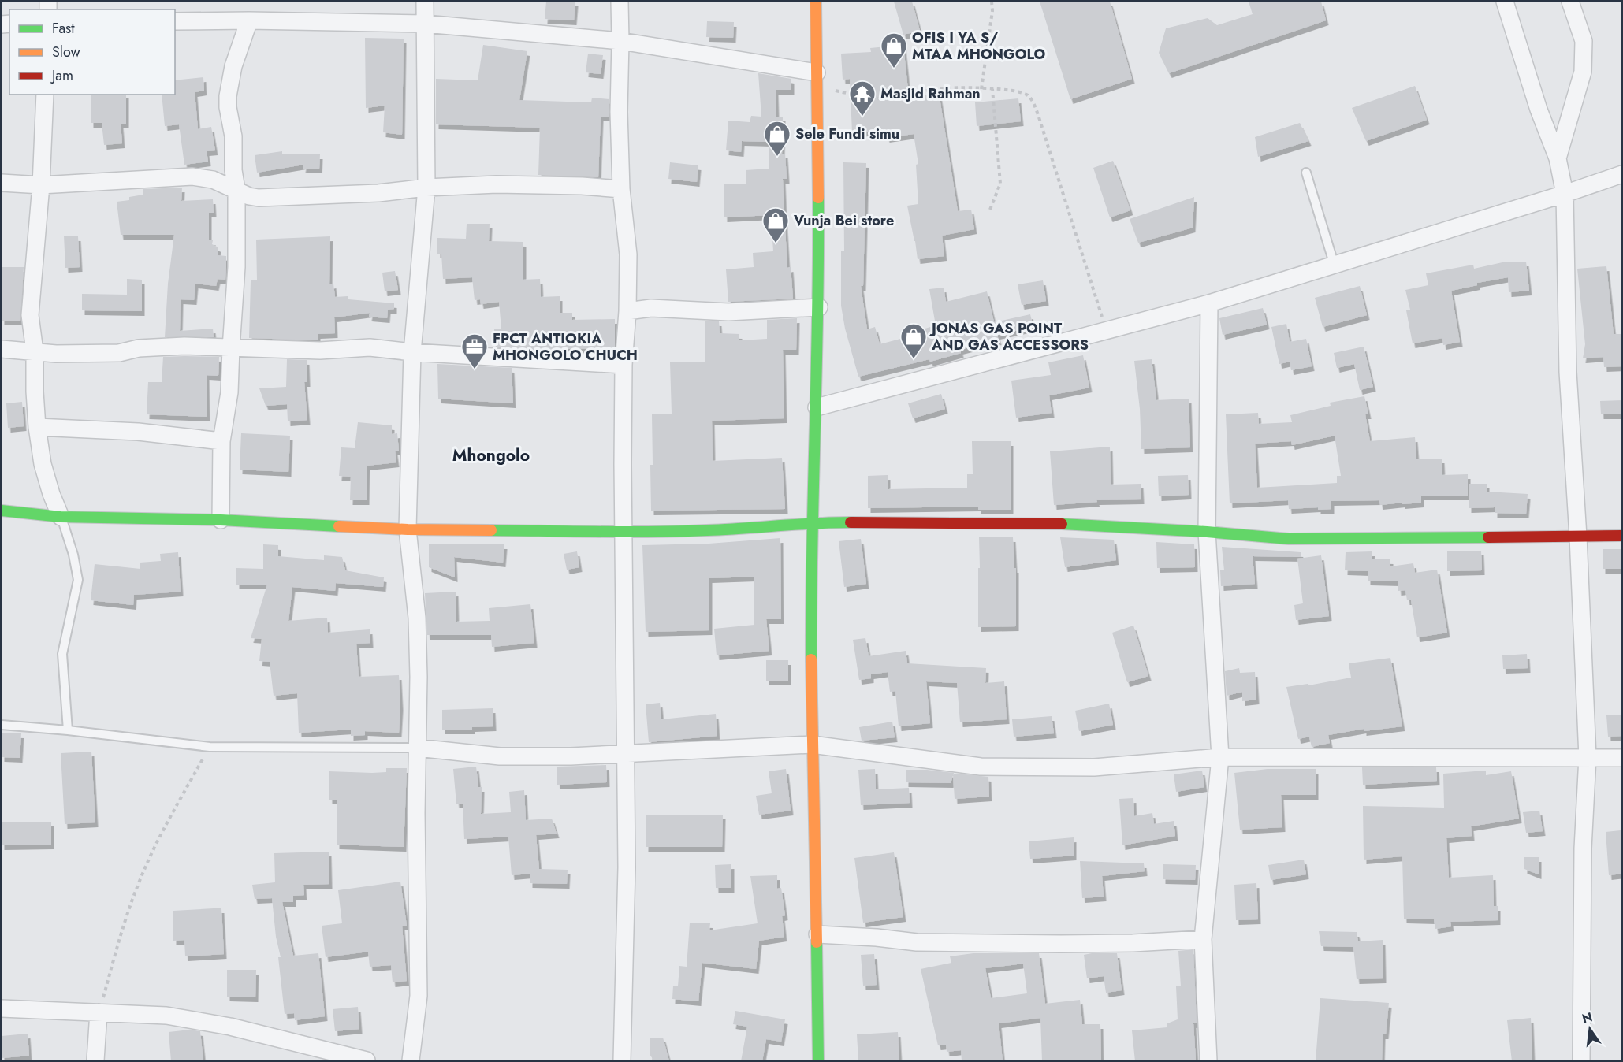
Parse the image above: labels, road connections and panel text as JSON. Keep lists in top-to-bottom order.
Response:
{
  "districts": ["Mhongolo"],
  "places": {
    "shop": [
      "OFIS I YA S/ MTAA MHONGOLO",
      "Sele Fundi simu",
      "Vunja Bei store",
      "JONAS GAS POINT AND GAS ACCESSORS"
    ],
    "temple": ["Masjid Rahman"],
    "office": ["FPCT ANTIOKIA MHONGOLO CHUCH"]
  },
  "legend": ["Fast", "Slow", "Jam"],
  "north": "top"
}
